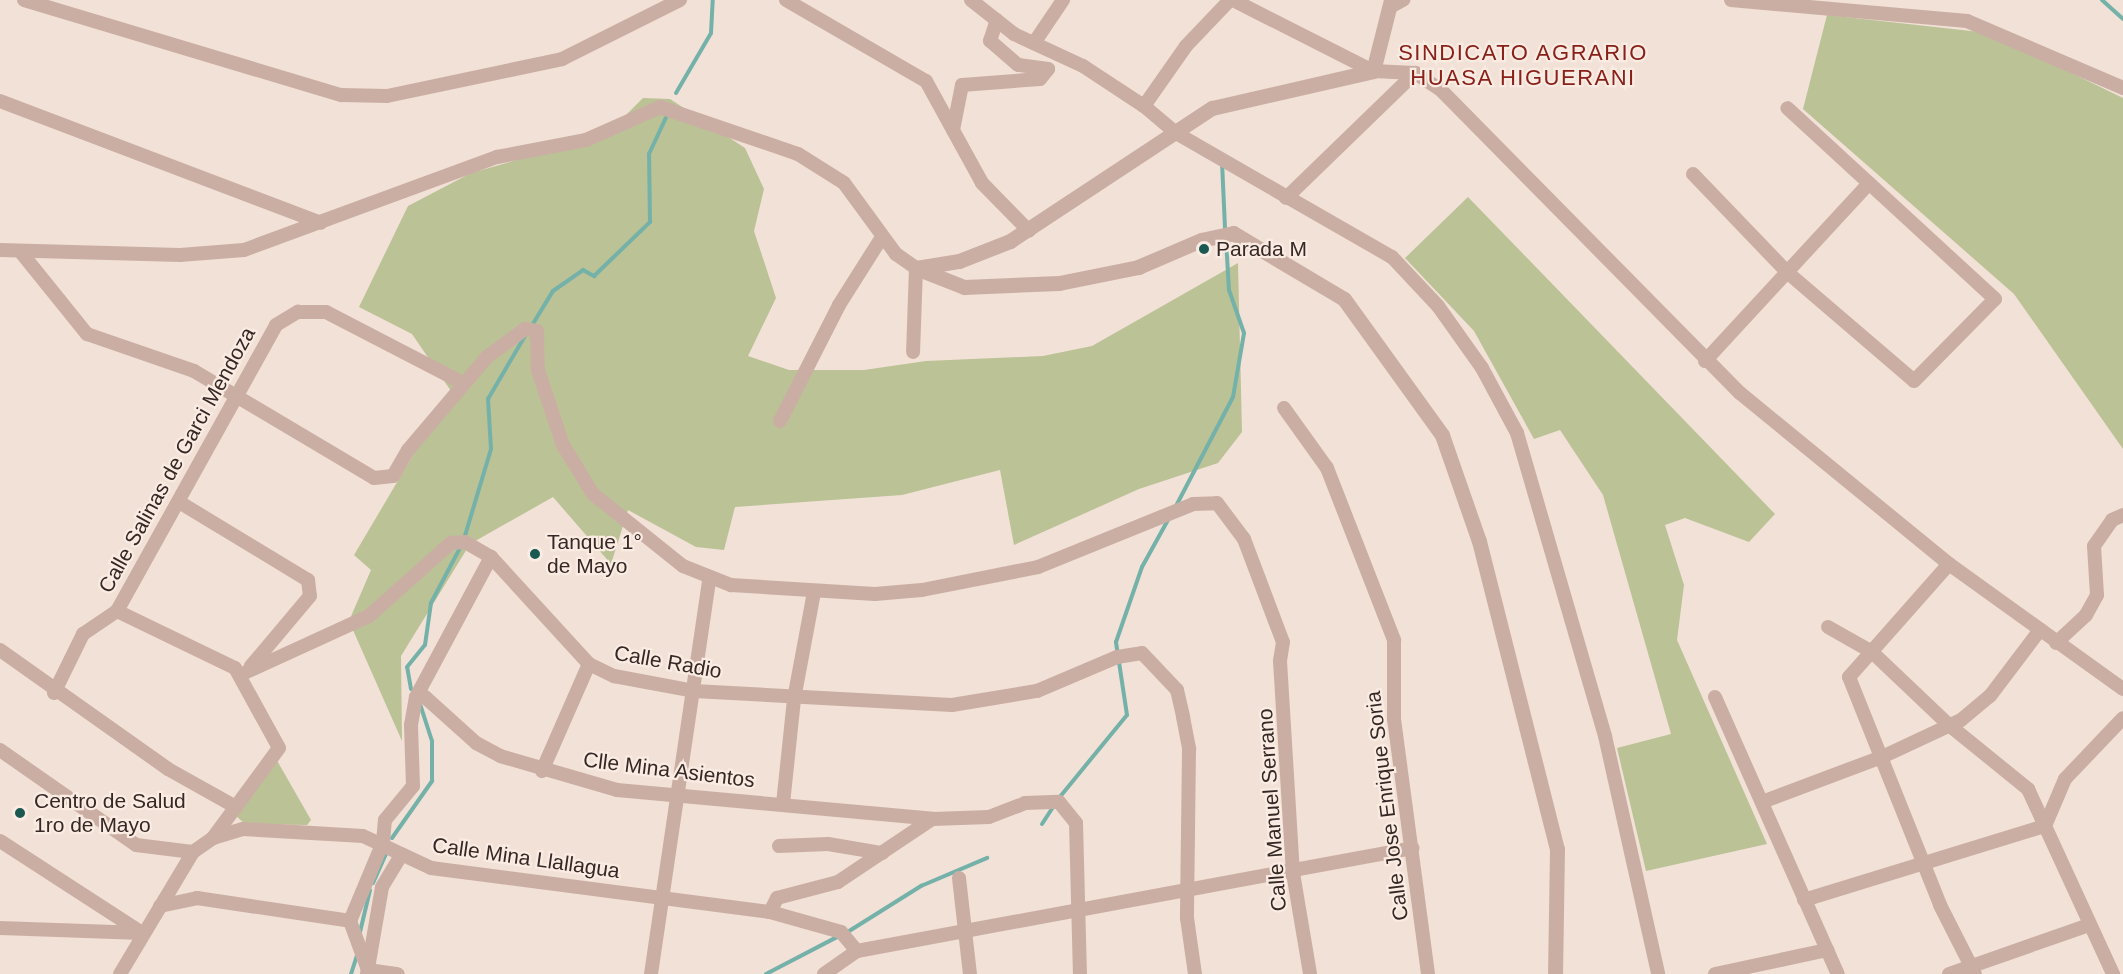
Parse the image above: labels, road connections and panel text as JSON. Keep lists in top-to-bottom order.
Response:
{
  "streets": {
    "street": [
      "Calle Salinas de Garci Mendoza",
      "Calle Radio",
      "Clle Mina Asientos",
      "Calle Jose Enrique Soria",
      "Calle Manuel Serrano",
      "Calle Mina Llallagua"
    ]
  },
  "districts": ["SINDICATO AGRARIO HUASA HIGUERANI"],
  "places": ["Parada M", "Tanque 1° de Mayo", "Centro de Salud 1ro de Mayo"]
}
